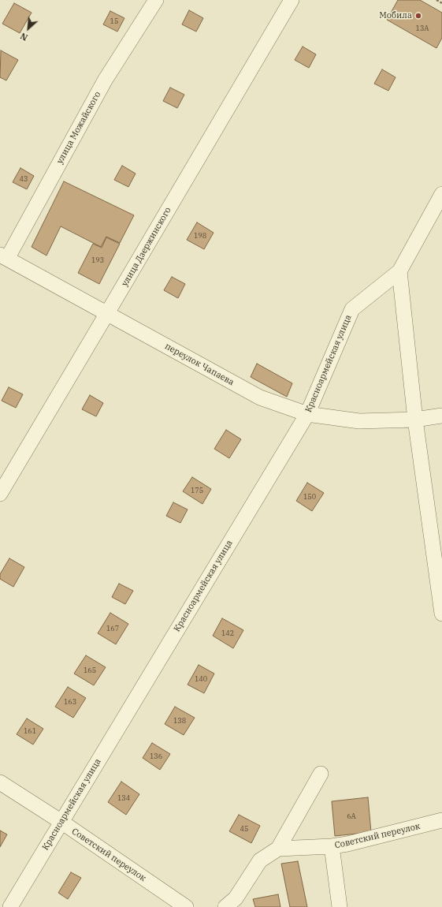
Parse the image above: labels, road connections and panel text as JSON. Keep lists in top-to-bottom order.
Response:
{
  "streets": {
    "street": [
      "улица Можайского",
      "улица Дзержинского",
      "Красноармейская улица",
      "переулок Чапаева",
      "Советский переулок"
    ]
  },
  "crossings": [
    ["улица Можайского", "переулок Чапаева"],
    ["улица Дзержинского", "переулок Чапаева"],
    ["Красноармейская улица", "переулок Чапаева"],
    ["Красноармейская улица", "Советский переулок"]
  ],
  "places": ["Мобила"],
  "house_numbers": [
    "15",
    "13А",
    "43",
    "198",
    "193",
    "175",
    "150",
    "167",
    "142",
    "165",
    "140",
    "163",
    "138",
    "161",
    "136",
    "134",
    "6А",
    "45"
  ],
  "north": "bottom left"
}
